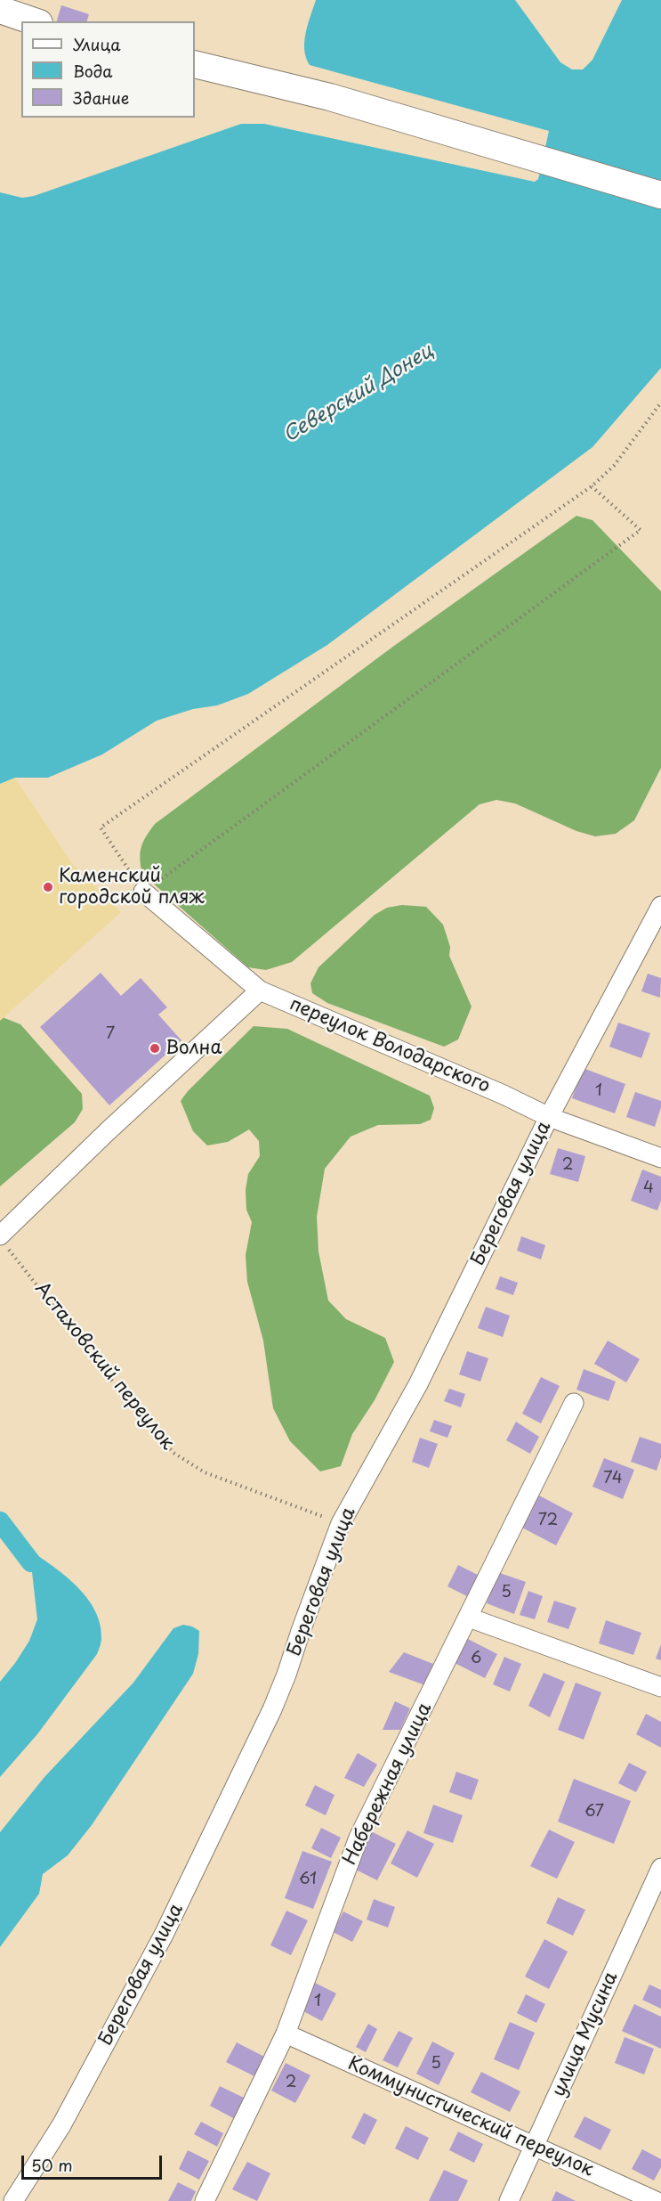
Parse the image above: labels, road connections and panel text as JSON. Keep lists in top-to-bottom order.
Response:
{
  "streets": {
    "street": [
      "переулок Володарского",
      "Береговая улица",
      "Набережная улица",
      "улица Мусина",
      "Коммунистический переулок"
    ],
    "path": ["Астаховский переулок"]
  },
  "crossings": [
    ["переулок Володарского", "Береговая улица"],
    ["Береговая улица", "Астаховский переулок"],
    ["Набережная улица", "Коммунистический переулок"],
    ["улица Мусина", "Коммунистический переулок"]
  ],
  "water": ["Северский Донец"],
  "places": ["Каменский городской пляж", "Волна"],
  "house_numbers": [
    "7",
    "1",
    "2",
    "4",
    "74",
    "72",
    "5",
    "6",
    "67",
    "61",
    "1",
    "5",
    "2"
  ],
  "legend": ["Улица", "Вода", "Здание"],
  "scale_bar": "50 m"
}
